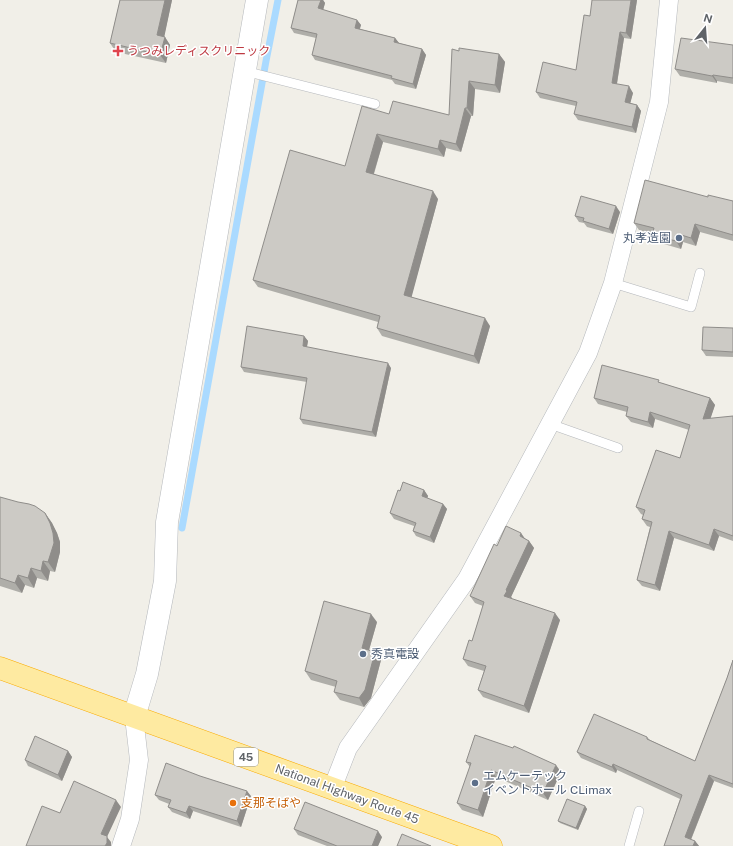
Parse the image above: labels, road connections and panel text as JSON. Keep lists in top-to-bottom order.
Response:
{
  "streets": {
    "highway": ["45", "National Highway Route 45"]
  },
  "places": {
    "health": ["うつみレディスクリニック"],
    "other": [
      "丸孝造園",
      "秀真電設",
      "エムケーテック イベントホール CLimax",
      "支那そばや"
    ]
  },
  "north": "top"
}
